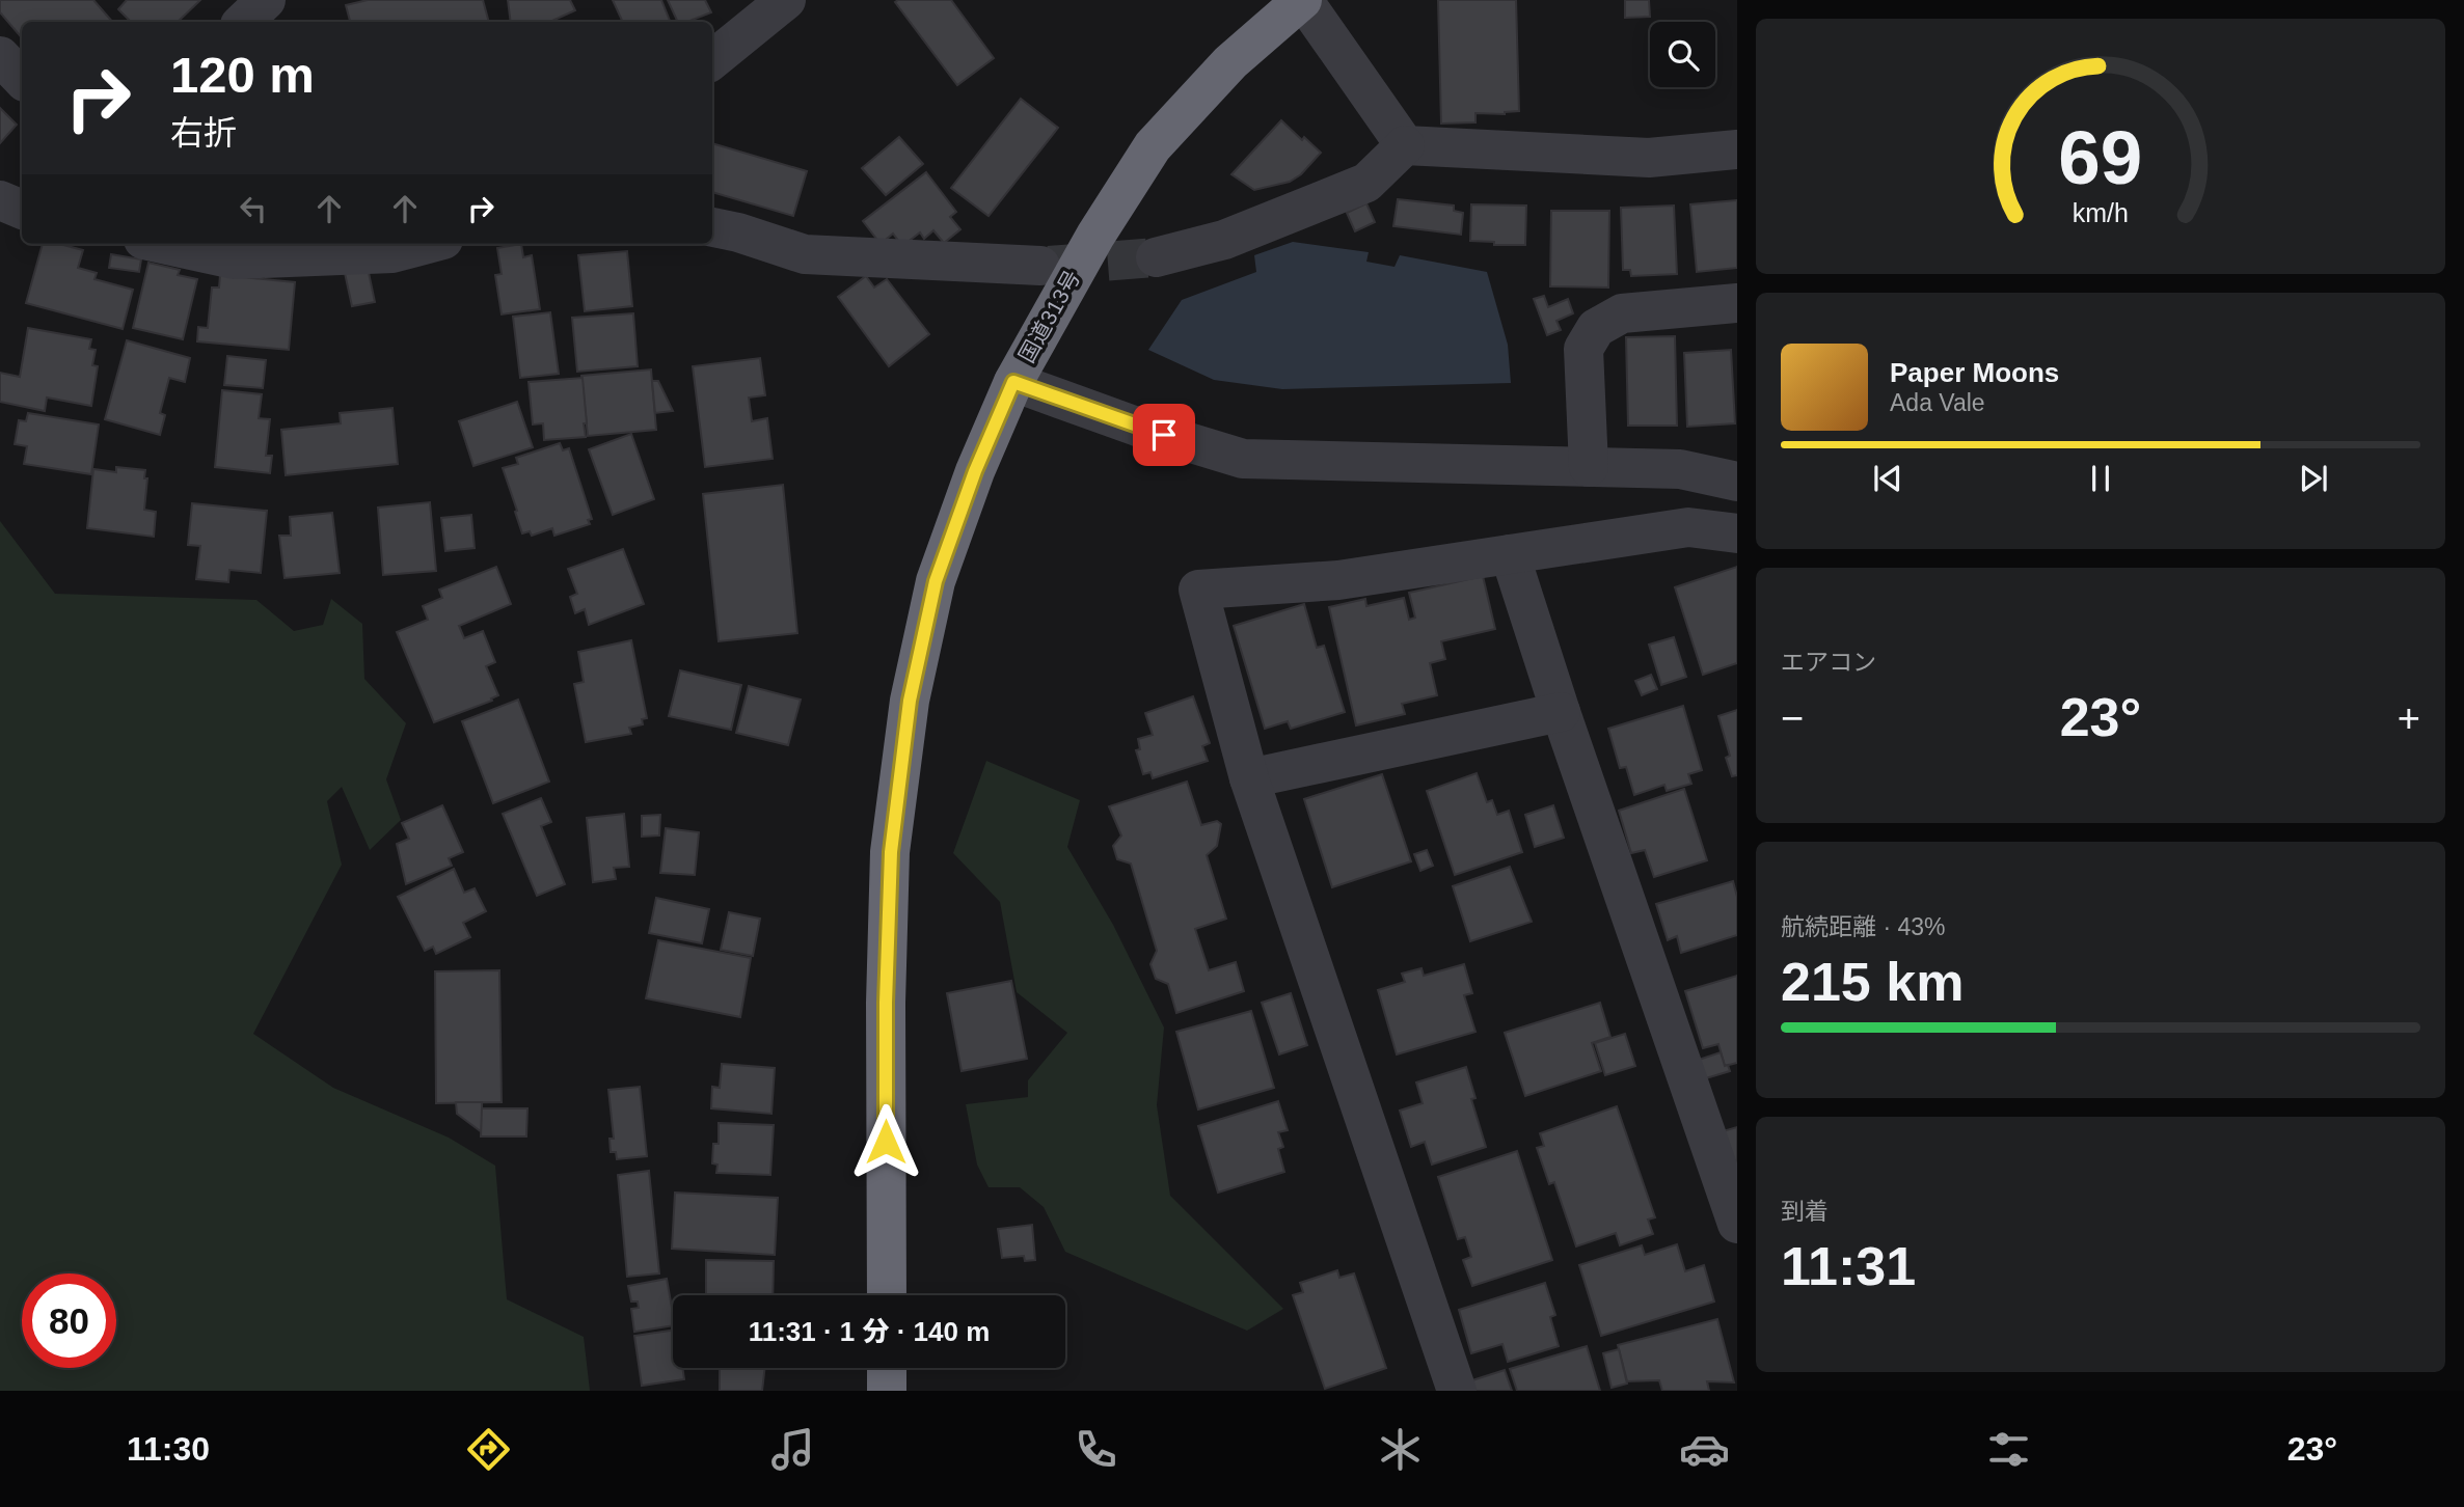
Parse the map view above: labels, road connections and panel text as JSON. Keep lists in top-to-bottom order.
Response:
{
  "streets": {
    "highway": ["国道313号"]
  },
  "page": {
    "turn": ["120 m", "右折"],
    "song": ["Paper Moons", "Ada Vale"],
    "tile": [
      "エアコン",
      ["航続距離 · 43%", "215 km"],
      ["到着", "11:31"]
    ],
    "heat": ["−", "23°", "+"],
    "limit": "80",
    "trip": "11:31 · 1 分 · 140 m",
    "tabs": ["11:30", "23°"],
    "gauge": ["69", "km/h"]
  }
}
